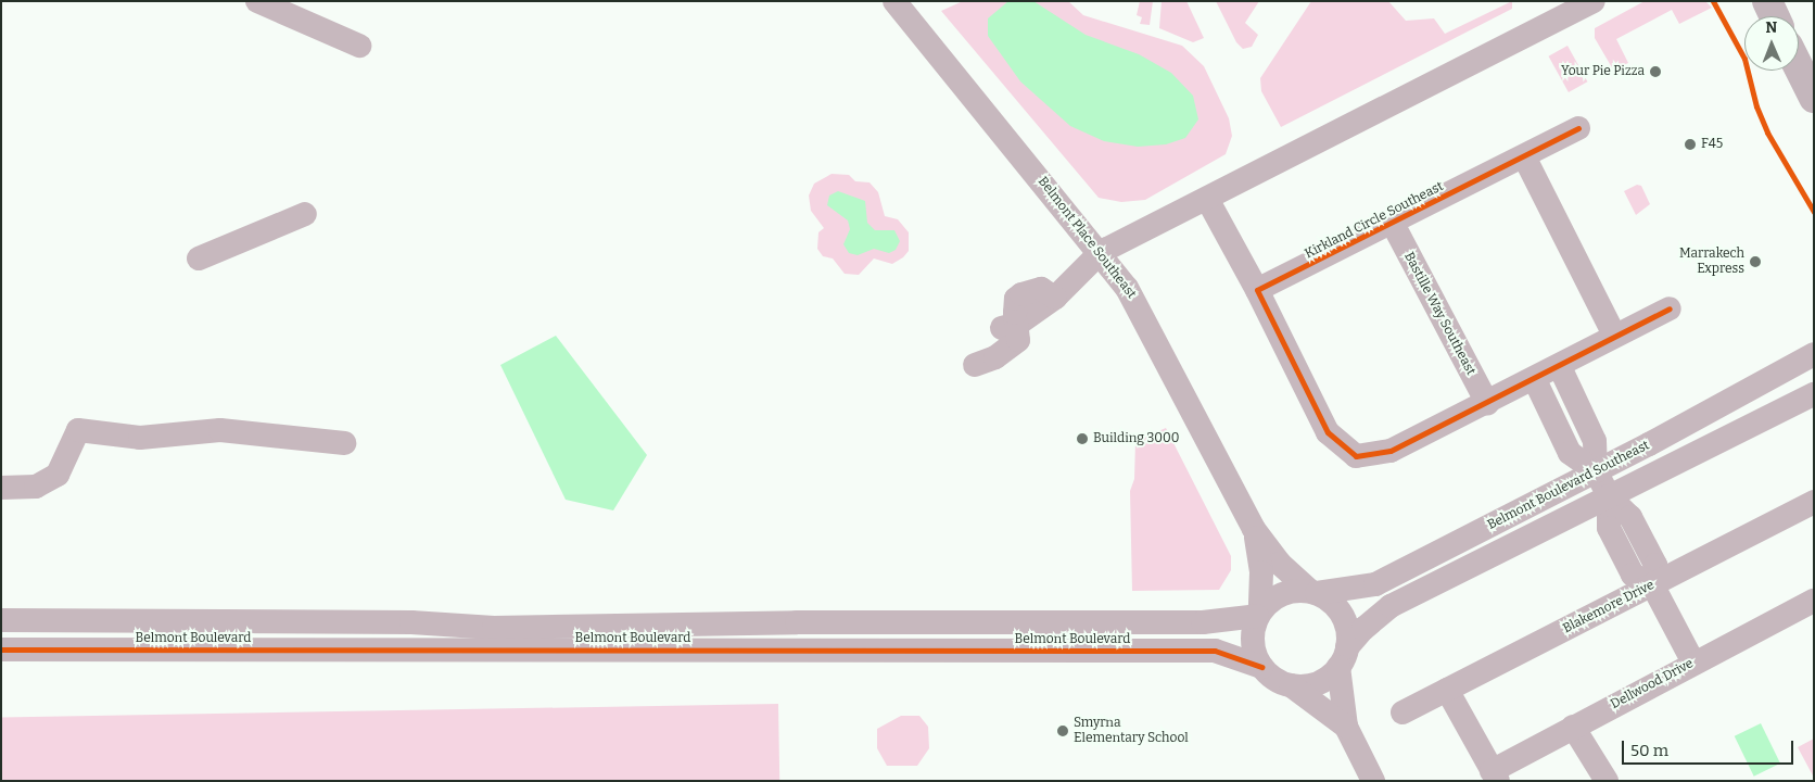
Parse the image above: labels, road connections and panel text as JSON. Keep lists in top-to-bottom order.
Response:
{
  "streets": {
    "street": [
      "Kirkland Circle Southeast",
      "Belmont Place Southeast",
      "Bastille Way Southeast",
      "Belmont Boulevard Southeast",
      "Blakemore Drive",
      "Belmont Boulevard",
      "Dellwood Drive"
    ]
  },
  "crossings": [
    ["Kirkland Circle Southeast", "Bastille Way Southeast"],
    ["Belmont Place Southeast", "Belmont Boulevard Southeast"],
    ["Belmont Place Southeast", "Belmont Boulevard"],
    ["Belmont Boulevard Southeast", "Belmont Boulevard"]
  ],
  "places": [
    "Your Pie Pizza",
    "F45",
    "Marrakech Express",
    "Building 3000",
    "Smyrna Elementary School"
  ],
  "scale_bar": "50 m",
  "north": "top"
}
